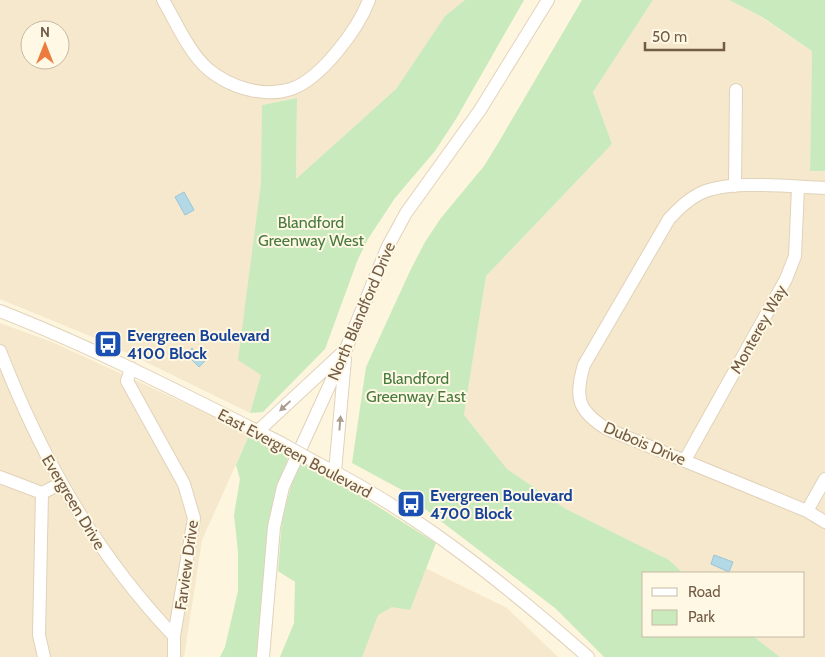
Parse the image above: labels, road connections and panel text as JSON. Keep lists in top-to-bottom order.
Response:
{
  "streets": {
    "street": [
      "North Blandford Drive",
      "Monterey Way",
      "Dubois Drive",
      "East Evergreen Boulevard",
      "Evergreen Drive",
      "Farview Drive"
    ]
  },
  "crossings": [
    ["Monterey Way", "Dubois Drive"],
    ["East Evergreen Boulevard", "Farview Drive"],
    ["Evergreen Drive", "Farview Drive"]
  ],
  "parks": ["Blandford Greenway West", "Blandford Greenway East"],
  "places": {
    "bus stop": ["Evergreen Boulevard 4100 Block", "Evergreen Boulevard 4700 Block"]
  },
  "legend": ["Road", "Park"],
  "scale_bar": "50 m",
  "north": "top"
}
